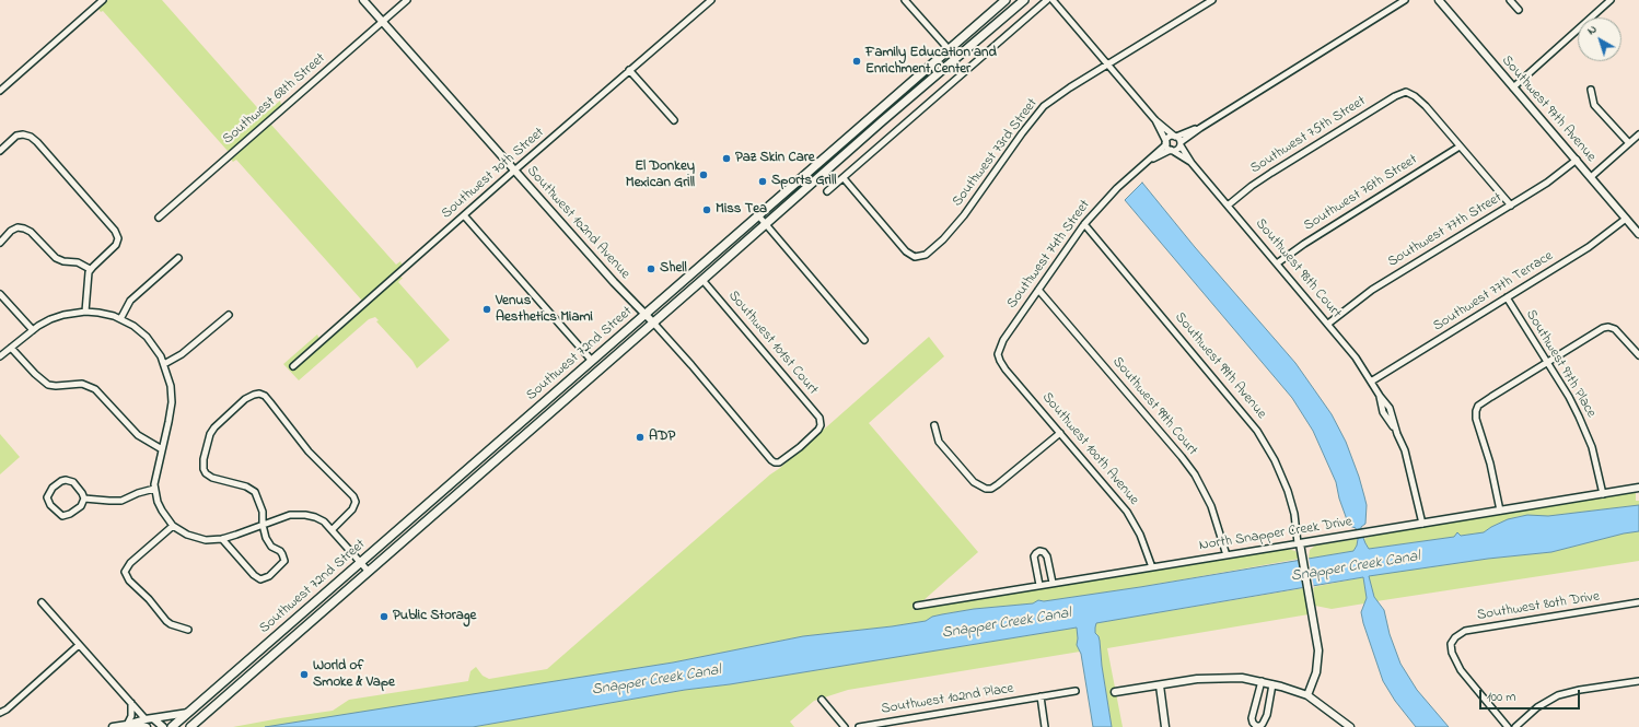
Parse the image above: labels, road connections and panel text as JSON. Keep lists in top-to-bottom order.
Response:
{
  "streets": {
    "main road": ["Southwest 72nd Street"],
    "street": [
      "Southwest 68th Street",
      "Southwest 97th Avenue",
      "Southwest 75th Street",
      "Southwest 73rd Street",
      "Southwest 70th Street",
      "Southwest 76th Street",
      "Southwest 102nd Avenue",
      "Southwest 77th Street",
      "Southwest 74th Street",
      "Southwest 98th Court",
      "Southwest 77th Terrace",
      "Southwest 101st Court",
      "Southwest 97th Place",
      "Southwest 99th Avenue",
      "Southwest 99th Court",
      "Southwest 100th Avenue",
      "North Snapper Creek Drive",
      "Southwest 80th Drive",
      "Southwest 102nd Place"
    ]
  },
  "crossings": [
    ["Southwest 68th Street", "Southwest 102nd Avenue"],
    ["Southwest 97th Avenue", "Southwest 77th Street"],
    ["Southwest 97th Avenue", "Southwest 77th Terrace"],
    ["Southwest 75th Street", "Southwest 76th Street"],
    ["Southwest 75th Street", "Southwest 98th Court"],
    ["Southwest 70th Street", "Southwest 102nd Avenue"],
    ["Southwest 76th Street", "Southwest 98th Court"],
    ["Southwest 102nd Avenue", "Southwest 101st Court"],
    ["Southwest 102nd Avenue", "Southwest 72nd Street"],
    ["Southwest 77th Street", "Southwest 98th Court"],
    ["Southwest 74th Street", "Southwest 98th Court"],
    ["Southwest 74th Street", "Southwest 99th Avenue"],
    ["Southwest 74th Street", "Southwest 99th Court"],
    ["Southwest 74th Street", "Southwest 100th Avenue"],
    ["Southwest 98th Court", "Southwest 77th Terrace"],
    ["Southwest 98th Court", "North Snapper Creek Drive"],
    ["Southwest 77th Terrace", "Southwest 97th Place"],
    ["Southwest 101st Court", "Southwest 72nd Street"],
    ["Southwest 97th Place", "North Snapper Creek Drive"],
    ["Southwest 99th Avenue", "North Snapper Creek Drive"],
    ["Southwest 99th Court", "North Snapper Creek Drive"],
    ["Southwest 100th Avenue", "North Snapper Creek Drive"]
  ],
  "water": ["Snapper Creek Canal"],
  "places": [
    "Family Education and Enrichment Center",
    "Paz Skin Care",
    "El Donkey Mexican Grill",
    "Sports Grill",
    "Miss Tea",
    "Shell",
    "Venus Aesthetics Miami",
    "ADP",
    "Public Storage",
    "World of Smoke & Vape"
  ],
  "scale_bar": "100 m",
  "north": "top left"
}
